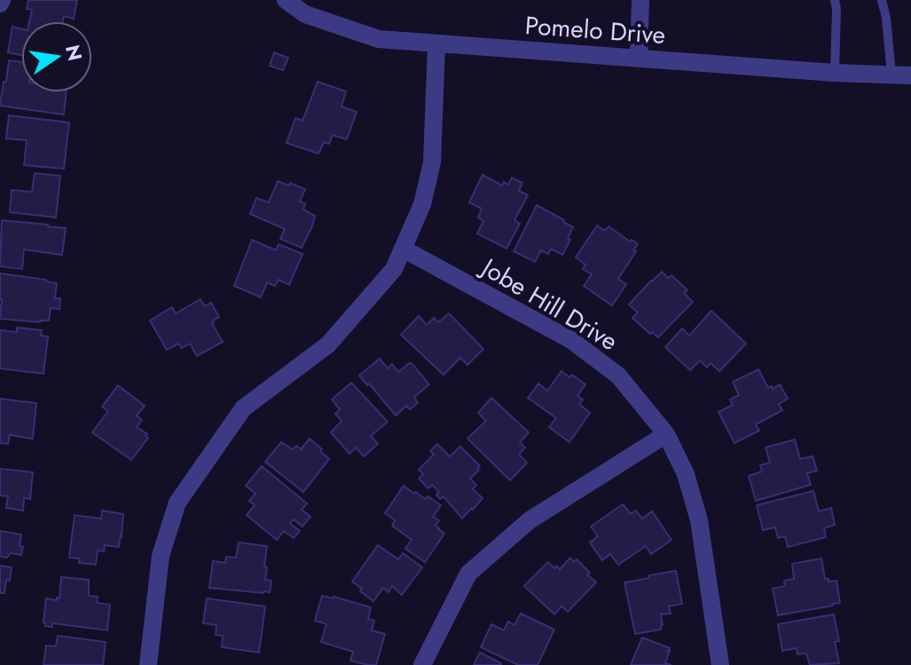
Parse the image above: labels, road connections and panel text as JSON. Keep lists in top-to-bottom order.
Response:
{
  "streets": {
    "street": ["Pomelo Drive", "Jobe Hill Drive"]
  },
  "north": "right"
}
